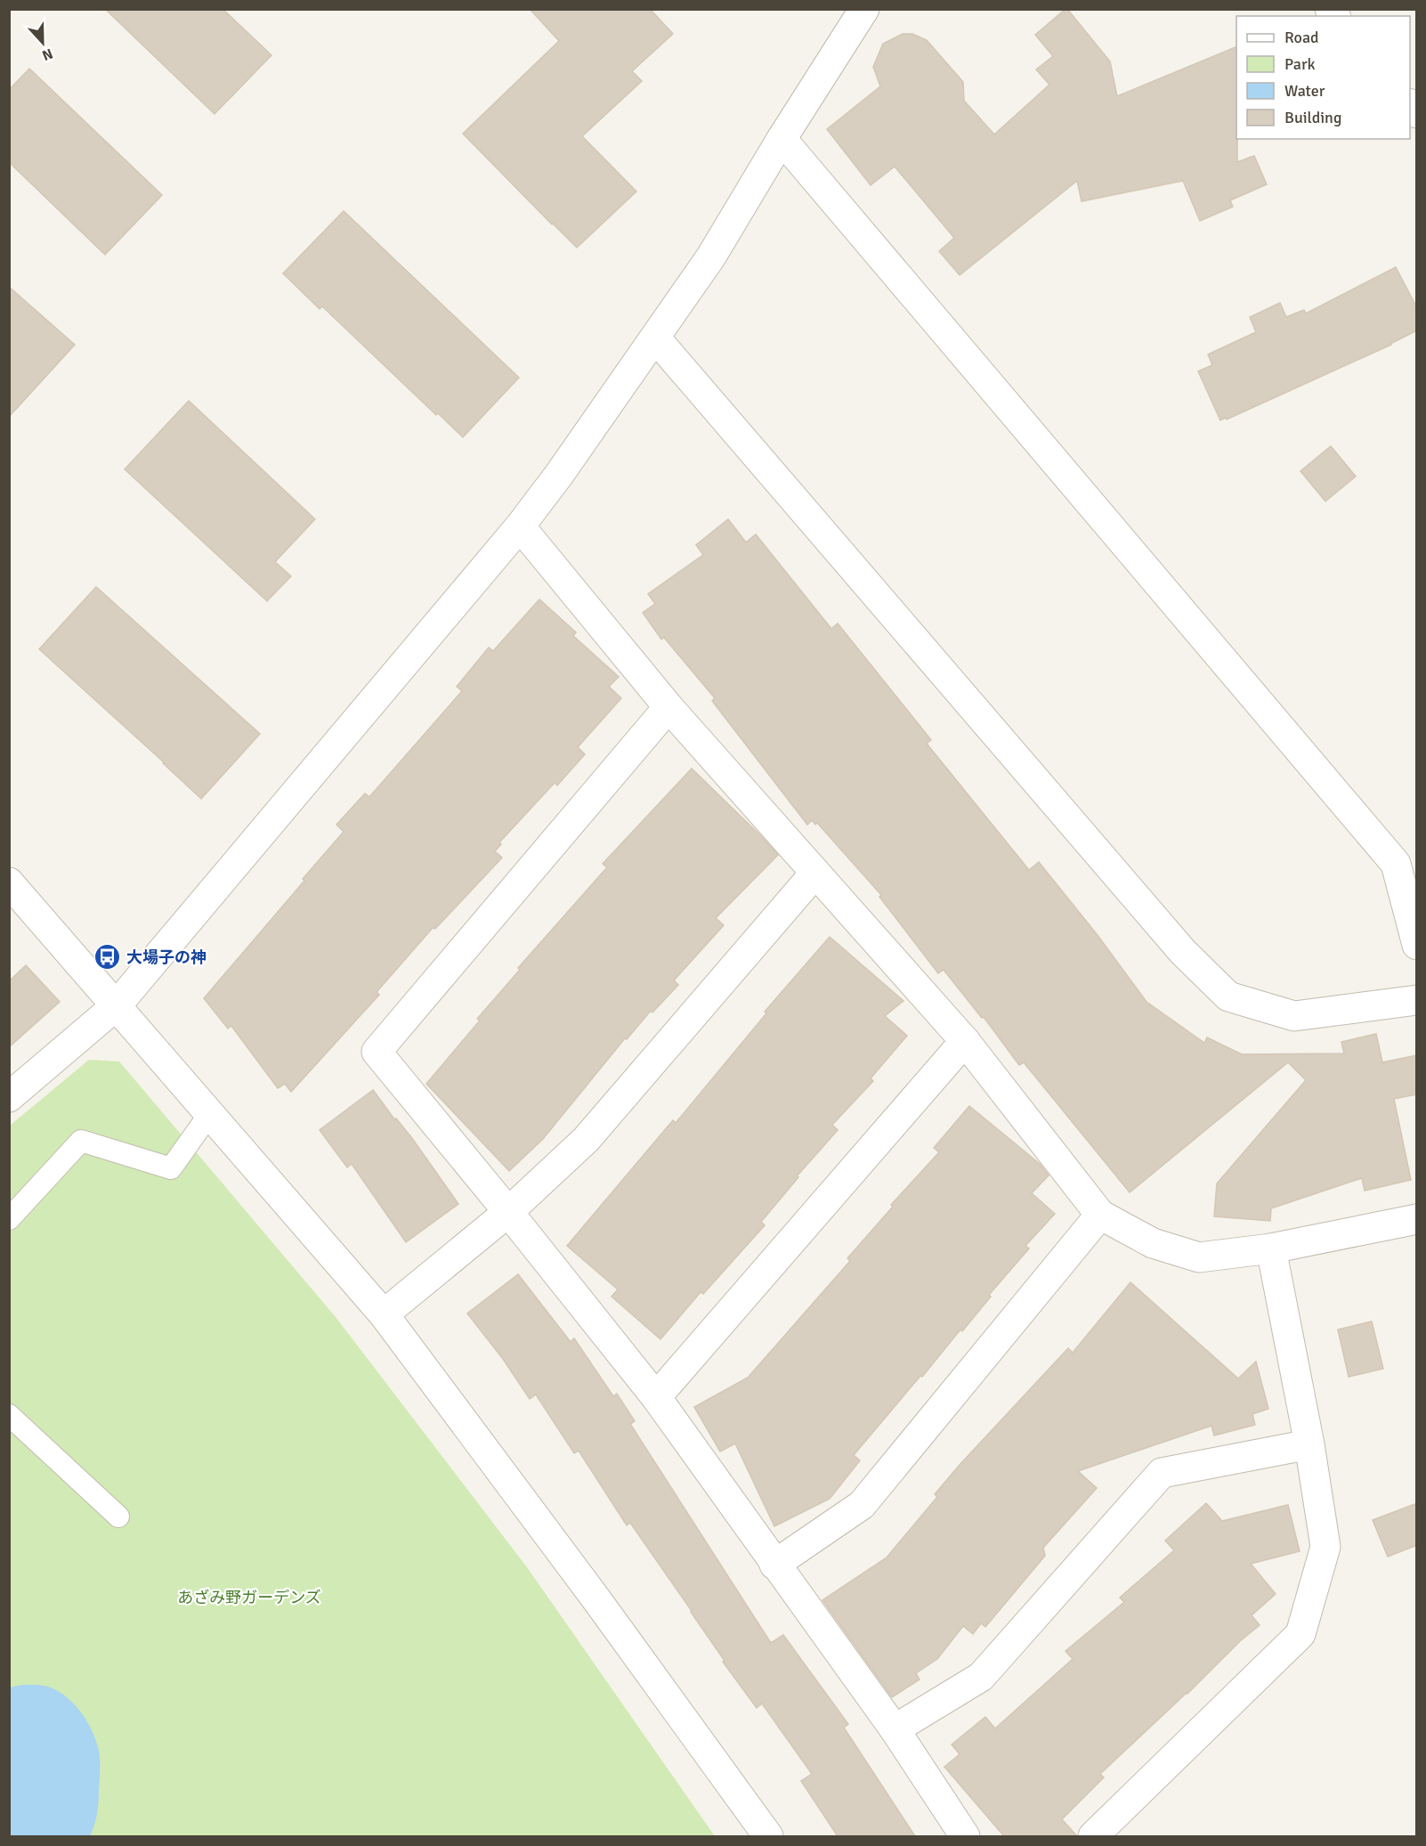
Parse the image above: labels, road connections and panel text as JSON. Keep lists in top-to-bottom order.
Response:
{
  "parks": ["あざみ野ガーデンズ"],
  "places": {
    "bus stop": ["大場子の神"]
  },
  "legend": [
    "Road",
    "Park",
    "Water",
    "Building"
  ],
  "north": "bottom"
}
